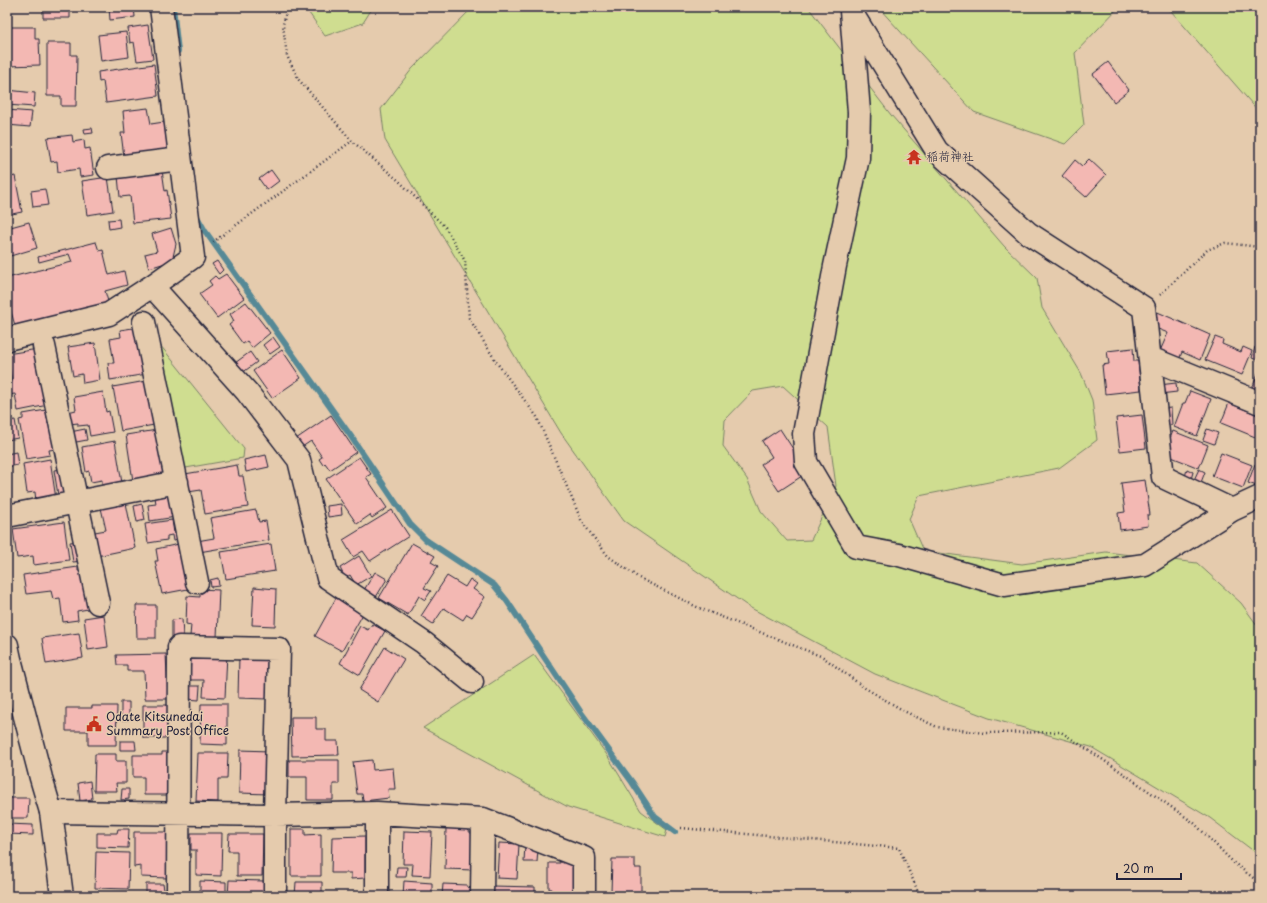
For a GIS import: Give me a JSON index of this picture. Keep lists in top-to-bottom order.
{
  "places": {
    "temple": ["稲荷神社"],
    "public building": ["Odate Kitsunedai Summary Post Office"]
  },
  "scale_bar": "20 m"
}
